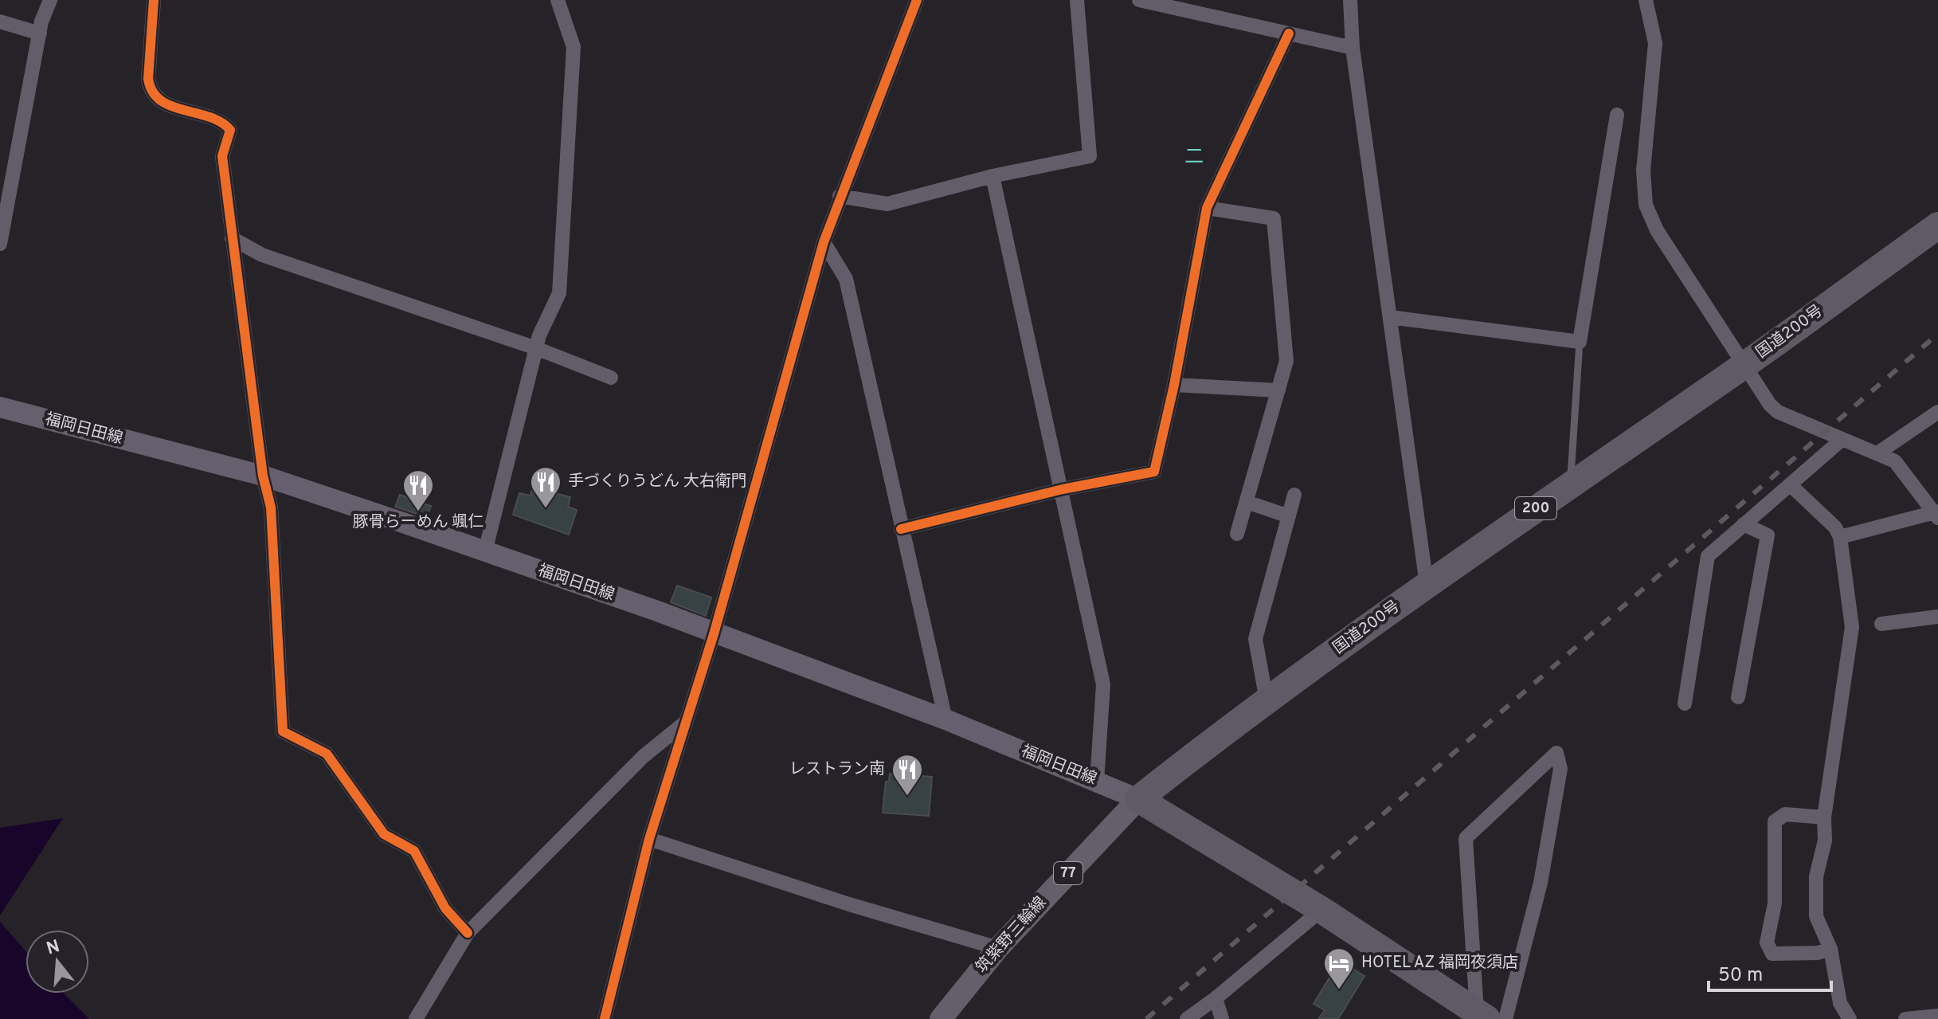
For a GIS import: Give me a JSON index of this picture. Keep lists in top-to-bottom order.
{
  "streets": {
    "highway": ["国道200号", "200"],
    "main road": ["福岡日田線", "77", "筑紫野三輪線"]
  },
  "crossings": [
    ["国道200号", "福岡日田線"],
    ["国道200号", "筑紫野三輪線"],
    ["福岡日田線", "筑紫野三輪線"]
  ],
  "districts": ["二"],
  "places": {
    "restaurant": ["手づくりうどん 大右衛門", "豚骨らーめん 颯仁", "レストラン南"],
    "hotel": ["HOTEL AZ 福岡夜須店"]
  },
  "scale_bar": "50 m",
  "north": "top"
}
